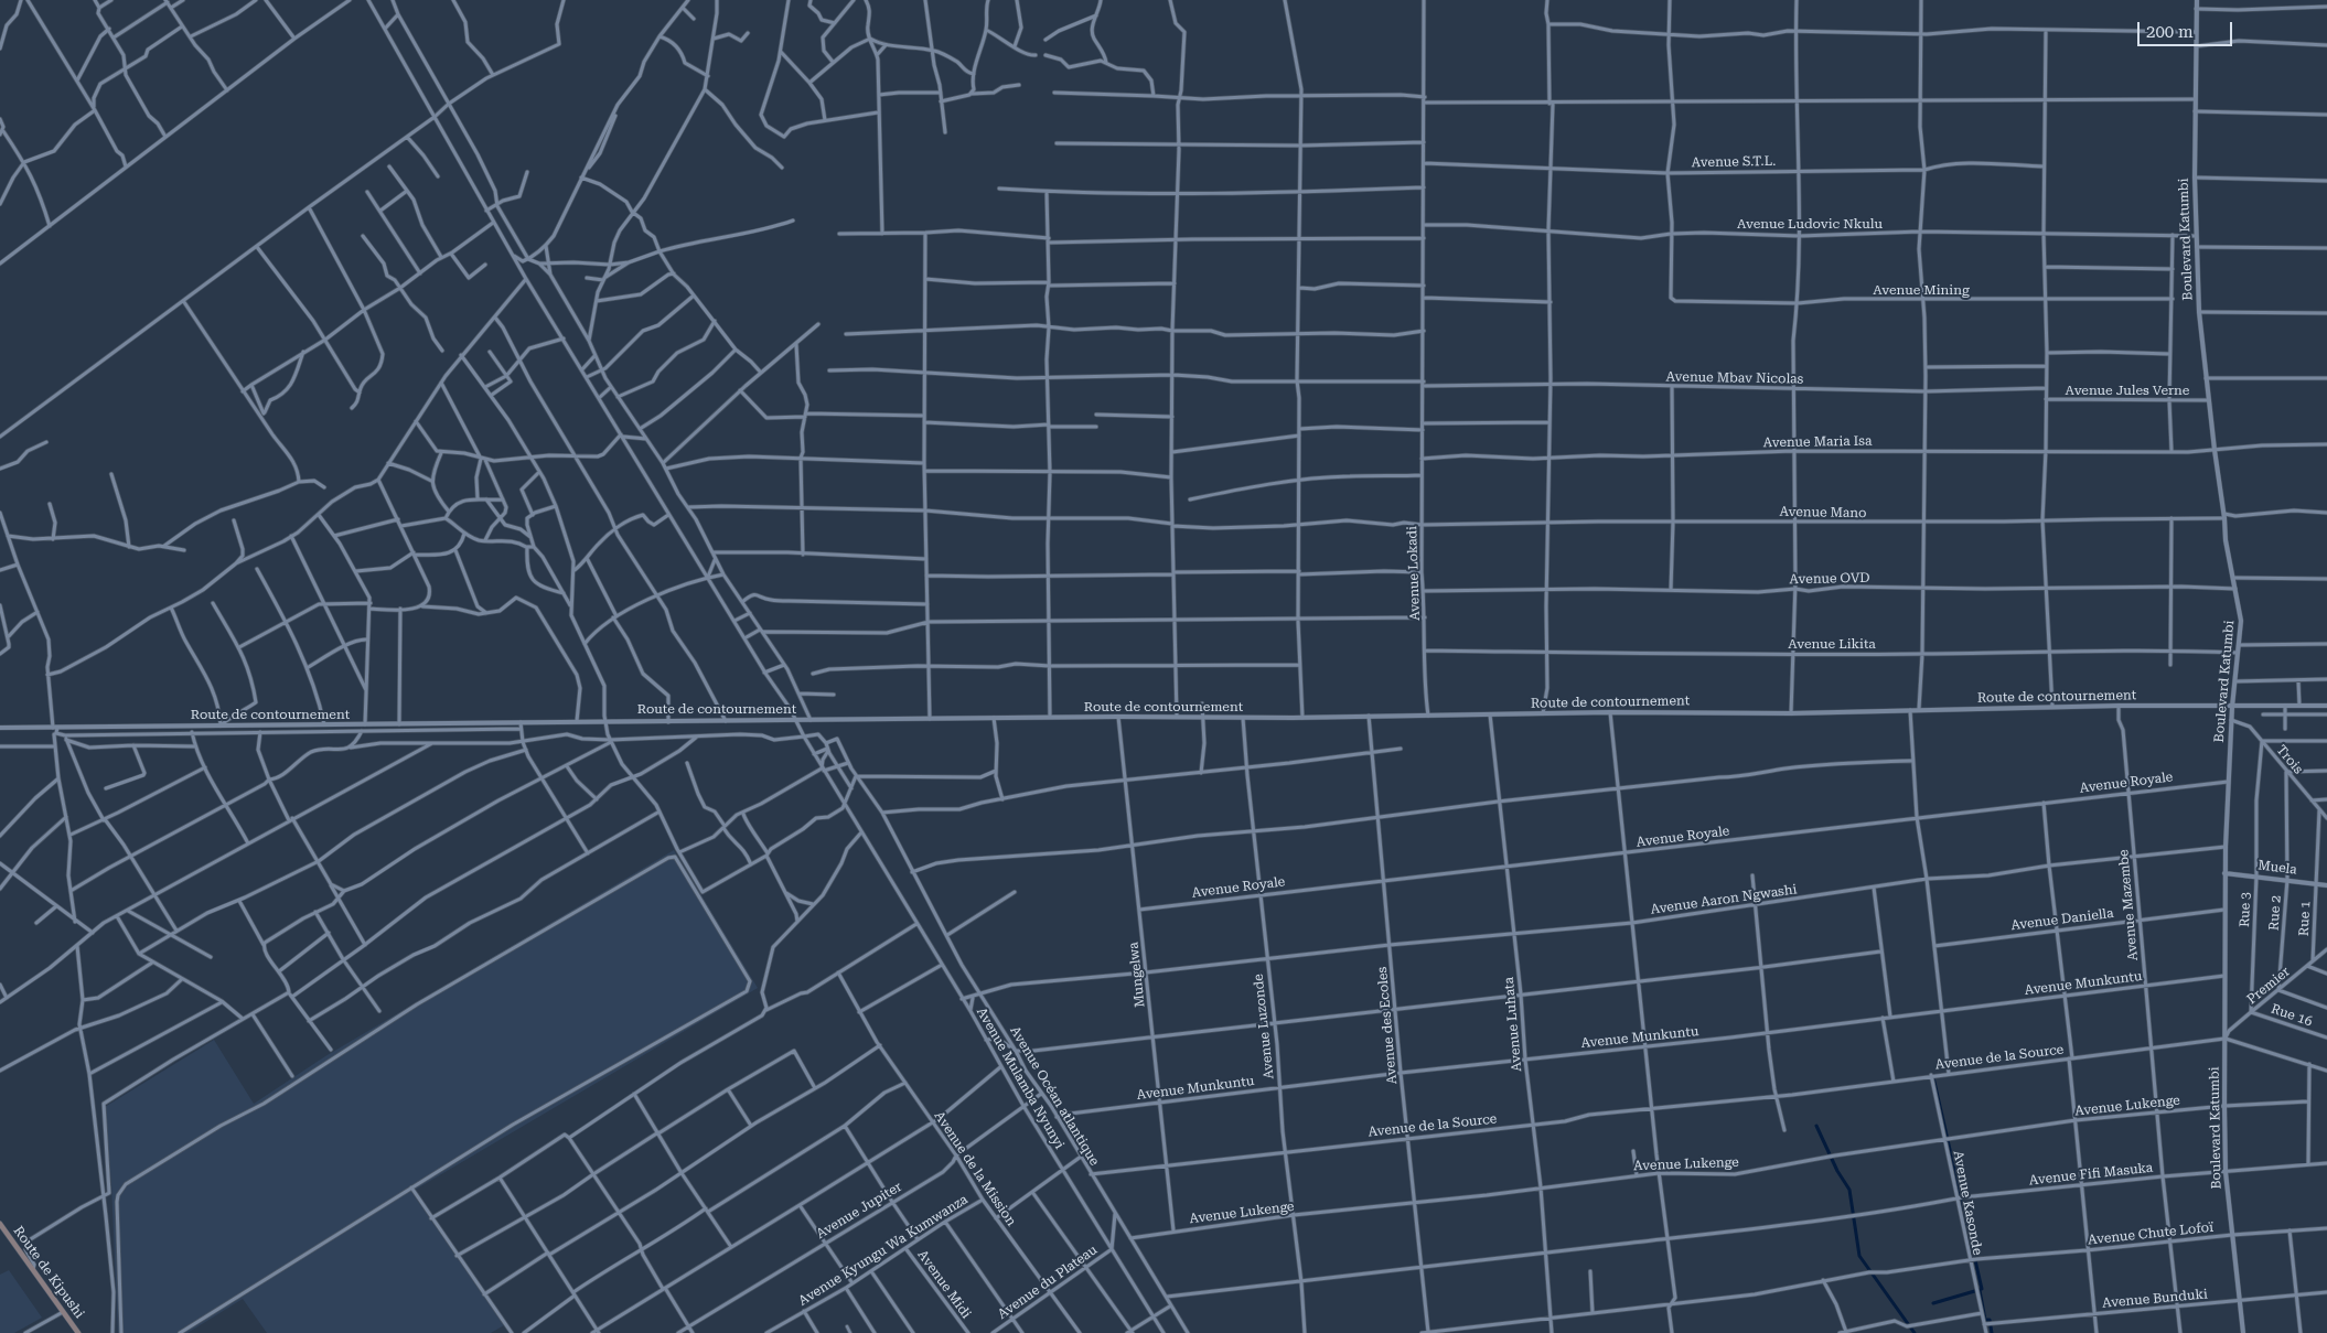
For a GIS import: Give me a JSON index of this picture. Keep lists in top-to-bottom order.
{
  "streets": {
    "main road": ["Route de Kipushi"],
    "street": [
      "Avenue S.T.L.",
      "Avenue Ludovic Nkulu",
      "Boulevard Katumbi",
      "Avenue Mining",
      "Avenue Mbav Nicolas",
      "Avenue Jules Verne",
      "Avenue Maria Isa",
      "Avenue Mano",
      "Avenue Lokadi",
      "Avenue OVD",
      "Avenue Likita",
      "Route de contournement",
      "Trois",
      "Avenue Royale",
      "Muela",
      "Avenue Aaron Ngwashi",
      "Avenue Mazembe",
      "Rue 3",
      "Rue 2",
      "Rue 1",
      "Avenue Daniella",
      "Mungelwa",
      "Avenue Munkuntu",
      "Premier",
      "Rue 16",
      "Avenue Luhata",
      "Avenue des Ecoles",
      "Avenue Luzonde",
      "Avenue de la Source",
      "Avenue Mulamba Nyunyi",
      "Avenue Océan atlantique",
      "Avenue Lukenge",
      "Avenue de la Mission",
      "Avenue Fifi Masuka",
      "Avenue Kasonde",
      "Avenue Jupiter",
      "Avenue Chute Lofoï",
      "Avenue Kyungu Wa Kumwanza",
      "Avenue du Plateau",
      "Avenue Midi",
      "Avenue Bunduki"
    ]
  },
  "crossings": [
    ["Avenue S.T.L.", "Avenue Lokadi"],
    ["Avenue Ludovic Nkulu", "Boulevard Katumbi"],
    ["Avenue Ludovic Nkulu", "Avenue Mining"],
    ["Avenue Ludovic Nkulu", "Avenue Lokadi"],
    ["Boulevard Katumbi", "Avenue Jules Verne"],
    ["Boulevard Katumbi", "Avenue Maria Isa"],
    ["Boulevard Katumbi", "Avenue Mano"],
    ["Boulevard Katumbi", "Avenue OVD"],
    ["Boulevard Katumbi", "Avenue Likita"],
    ["Boulevard Katumbi", "Route de contournement"],
    ["Boulevard Katumbi", "Trois"],
    ["Boulevard Katumbi", "Avenue Royale"],
    ["Boulevard Katumbi", "Muela"],
    ["Boulevard Katumbi", "Avenue Aaron Ngwashi"],
    ["Boulevard Katumbi", "Avenue Daniella"],
    ["Boulevard Katumbi", "Avenue Munkuntu"],
    ["Boulevard Katumbi", "Premier"],
    ["Boulevard Katumbi", "Avenue de la Source"],
    ["Boulevard Katumbi", "Avenue Lukenge"],
    ["Boulevard Katumbi", "Avenue Fifi Masuka"],
    ["Boulevard Katumbi", "Avenue Chute Lofoï"],
    ["Boulevard Katumbi", "Avenue Bunduki"],
    ["Avenue Mbav Nicolas", "Avenue Lokadi"],
    ["Avenue Maria Isa", "Avenue Lokadi"],
    ["Avenue Mano", "Avenue Lokadi"],
    ["Avenue Lokadi", "Avenue OVD"],
    ["Avenue Lokadi", "Avenue Likita"],
    ["Avenue Lokadi", "Route de contournement"],
    ["Route de contournement", "Avenue Mazembe"],
    ["Route de contournement", "Mungelwa"],
    ["Route de contournement", "Avenue Luhata"],
    ["Route de contournement", "Avenue des Ecoles"],
    ["Route de contournement", "Avenue Luzonde"],
    ["Trois", "Rue 3"],
    ["Trois", "Rue 2"],
    ["Trois", "Rue 1"],
    ["Avenue Royale", "Avenue Mazembe"],
    ["Avenue Royale", "Mungelwa"],
    ["Avenue Royale", "Avenue Luhata"],
    ["Avenue Royale", "Avenue des Ecoles"],
    ["Avenue Royale", "Avenue Luzonde"],
    ["Muela", "Rue 3"],
    ["Muela", "Rue 2"],
    ["Muela", "Rue 1"],
    ["Avenue Aaron Ngwashi", "Avenue Mazembe"],
    ["Avenue Aaron Ngwashi", "Mungelwa"],
    ["Avenue Aaron Ngwashi", "Avenue Luhata"],
    ["Avenue Aaron Ngwashi", "Avenue des Ecoles"],
    ["Avenue Aaron Ngwashi", "Avenue Luzonde"],
    ["Avenue Aaron Ngwashi", "Avenue Océan atlantique"],
    ["Avenue Mazembe", "Avenue Daniella"],
    ["Avenue Mazembe", "Avenue Munkuntu"],
    ["Avenue Mazembe", "Avenue de la Source"],
    ["Avenue Mazembe", "Avenue Lukenge"],
    ["Avenue Mazembe", "Avenue Fifi Masuka"],
    ["Avenue Mazembe", "Avenue Chute Lofoï"],
    ["Avenue Mazembe", "Avenue Bunduki"],
    ["Rue 3", "Premier"],
    ["Rue 3", "Rue 16"],
    ["Rue 2", "Premier"],
    ["Rue 1", "Premier"],
    ["Mungelwa", "Avenue Munkuntu"],
    ["Mungelwa", "Avenue de la Source"],
    ["Mungelwa", "Avenue Lukenge"],
    ["Avenue Munkuntu", "Avenue Luhata"],
    ["Avenue Munkuntu", "Avenue des Ecoles"],
    ["Avenue Munkuntu", "Avenue Luzonde"],
    ["Avenue Munkuntu", "Avenue Océan atlantique"],
    ["Premier", "Rue 16"],
    ["Premier", "Avenue de la Source"],
    ["Avenue Luhata", "Avenue de la Source"],
    ["Avenue Luhata", "Avenue Lukenge"],
    ["Avenue Luhata", "Avenue Fifi Masuka"],
    ["Avenue Luhata", "Avenue Chute Lofoï"],
    ["Avenue des Ecoles", "Avenue de la Source"],
    ["Avenue des Ecoles", "Avenue Lukenge"],
    ["Avenue des Ecoles", "Avenue Fifi Masuka"],
    ["Avenue des Ecoles", "Avenue Chute Lofoï"],
    ["Avenue Luzonde", "Avenue de la Source"],
    ["Avenue Luzonde", "Avenue Lukenge"],
    ["Avenue Luzonde", "Avenue Fifi Masuka"],
    ["Avenue de la Source", "Avenue Océan atlantique"],
    ["Avenue de la Source", "Avenue Kasonde"],
    ["Avenue Mulamba Nyunyi", "Avenue Jupiter"],
    ["Avenue Mulamba Nyunyi", "Avenue du Plateau"],
    ["Avenue Océan atlantique", "Avenue Lukenge"],
    ["Avenue Océan atlantique", "Avenue Fifi Masuka"],
    ["Avenue Océan atlantique", "Avenue Jupiter"],
    ["Avenue Océan atlantique", "Avenue du Plateau"],
    ["Avenue Lukenge", "Avenue Kasonde"],
    ["Avenue de la Mission", "Avenue Jupiter"],
    ["Avenue de la Mission", "Avenue Kyungu Wa Kumwanza"],
    ["Avenue de la Mission", "Avenue du Plateau"],
    ["Avenue Fifi Masuka", "Avenue Kasonde"],
    ["Avenue Kasonde", "Avenue Chute Lofoï"],
    ["Avenue Kasonde", "Avenue Bunduki"],
    ["Avenue Kyungu Wa Kumwanza", "Avenue Midi"]
  ],
  "scale_bar": "200 m"
}
